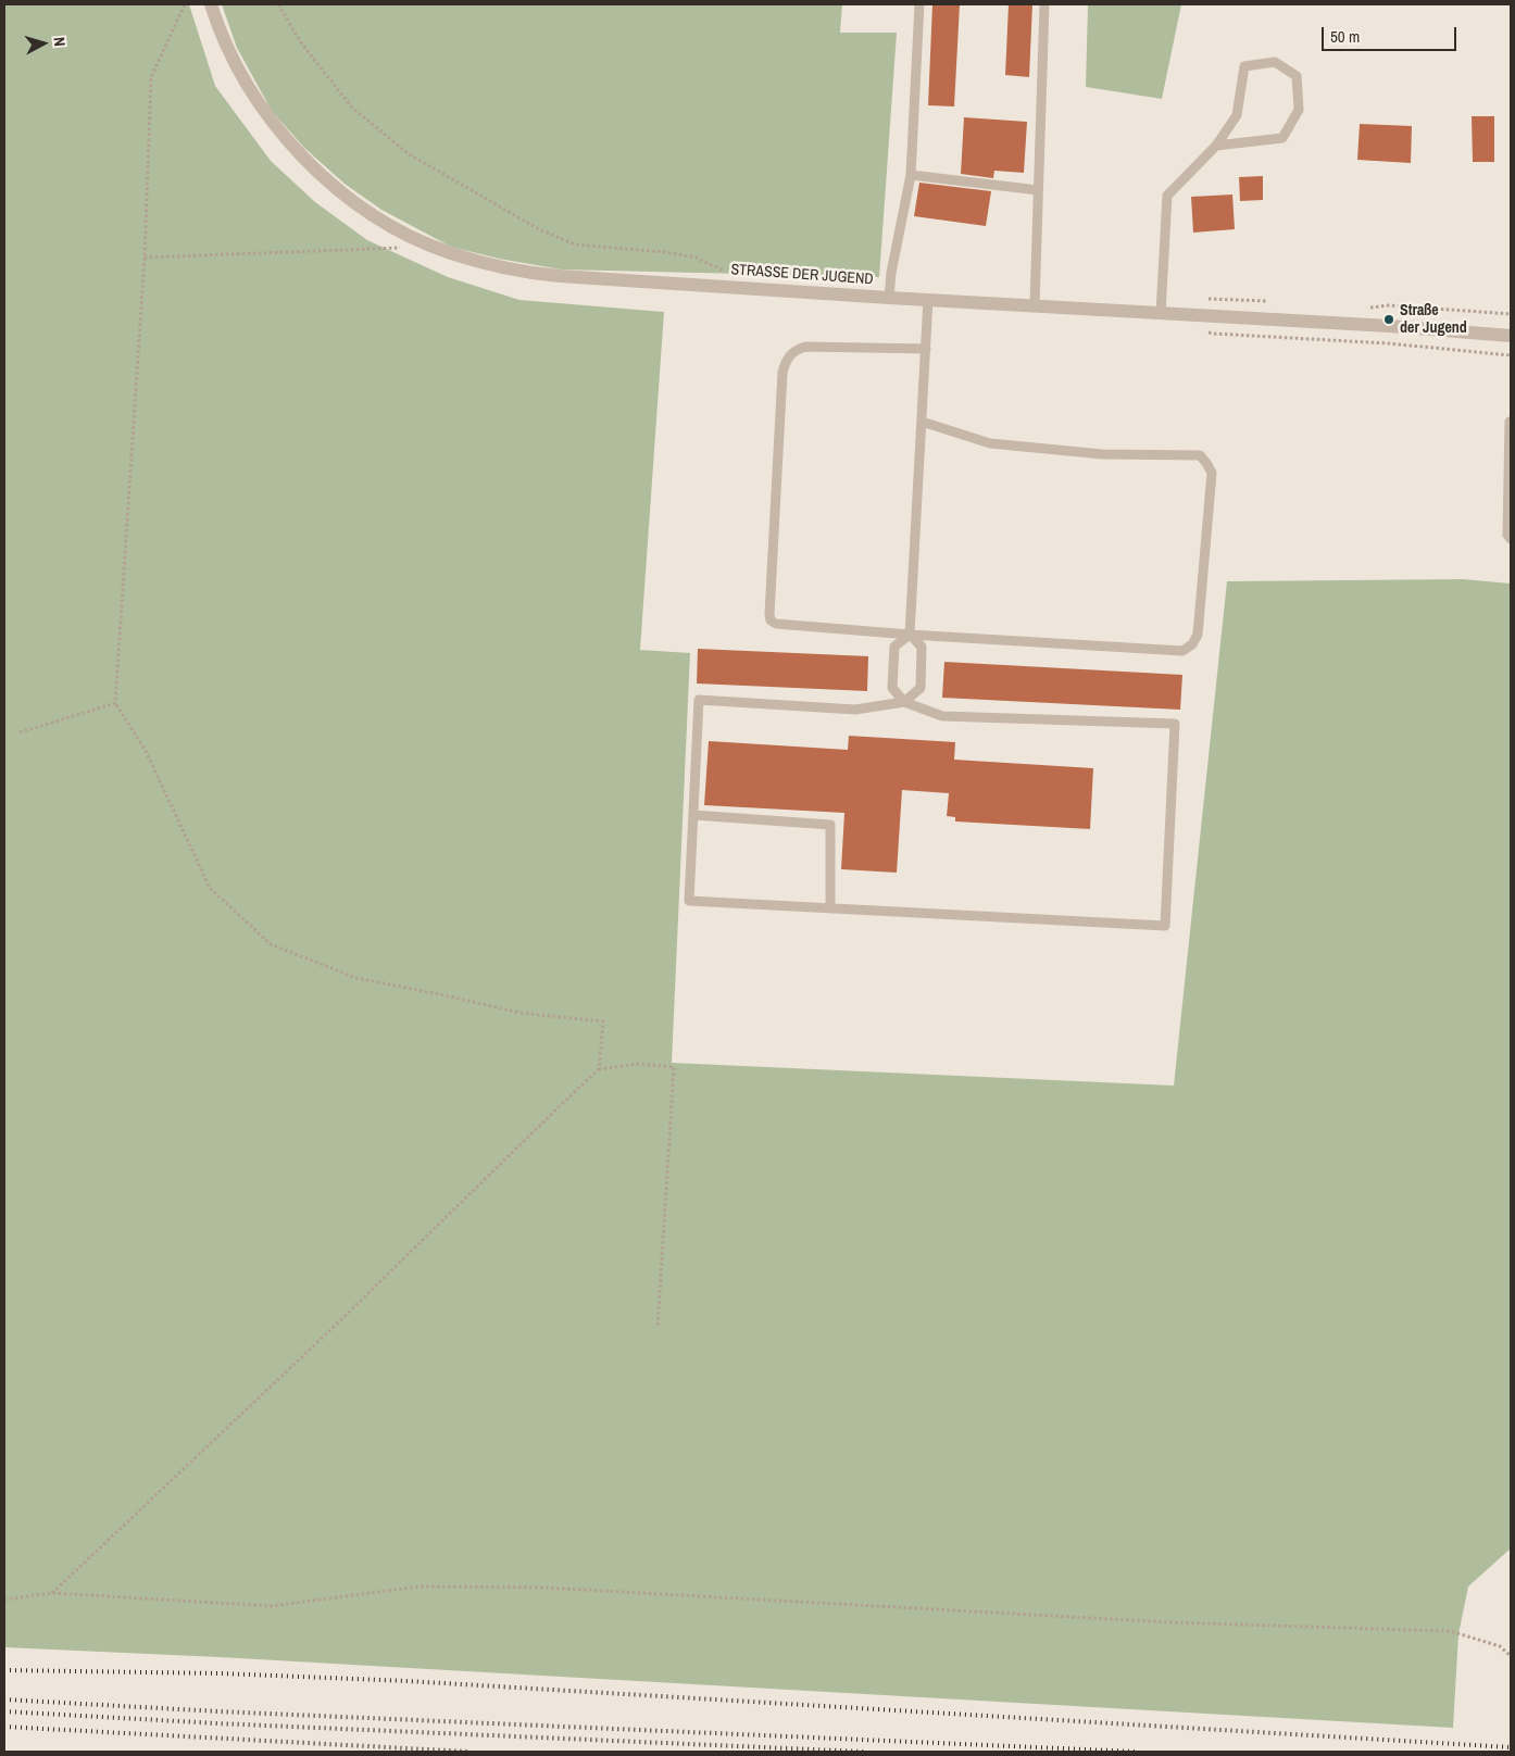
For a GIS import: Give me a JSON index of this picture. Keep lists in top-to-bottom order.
{
  "streets": {
    "street": ["STRASSE DER JUGEND"]
  },
  "places": ["Straße der Jugend"],
  "scale_bar": "50 m",
  "north": "right"
}
